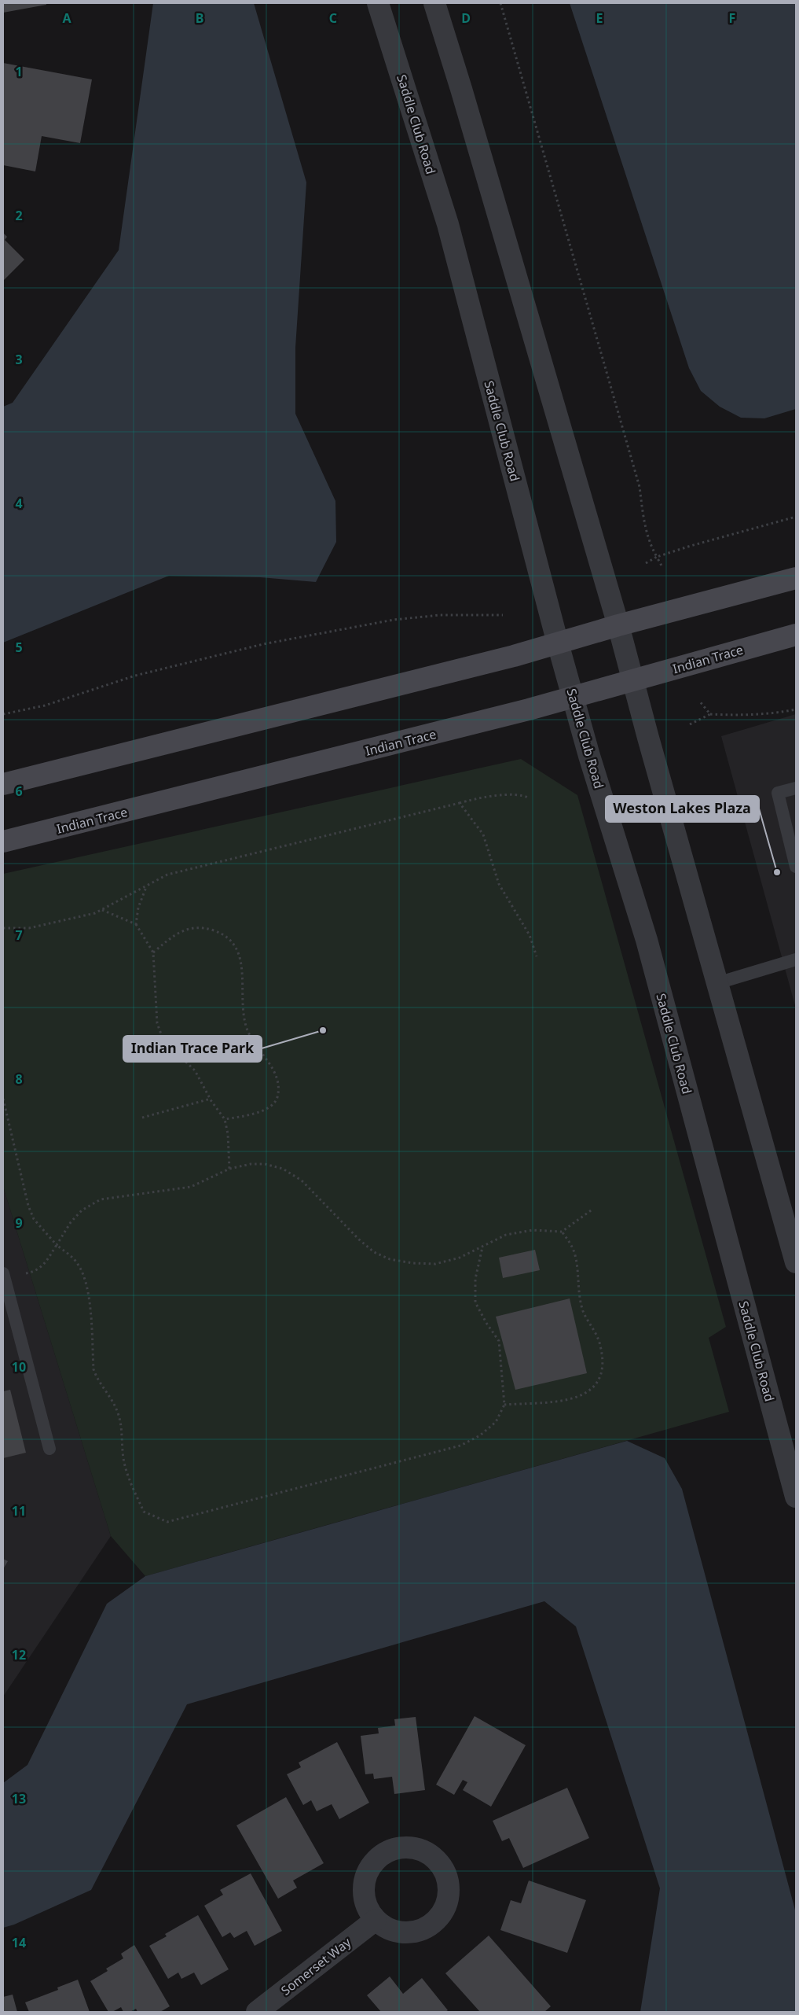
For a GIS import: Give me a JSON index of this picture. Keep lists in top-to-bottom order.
{
  "streets": {
    "main road": ["Indian Trace"],
    "street": ["Saddle Club Road", "Somerset Way"]
  },
  "crossings": [
    ["Saddle Club Road", "Indian Trace"]
  ],
  "places": ["Weston Lakes Plaza", "Indian Trace Park"],
  "grid": {
    "columns": [
      "A",
      "B",
      "C",
      "D",
      "E",
      "F"
    ],
    "rows": [
      "1",
      "2",
      "3",
      "4",
      "5",
      "6",
      "7",
      "8",
      "9",
      "10",
      "11",
      "12",
      "13",
      "14"
    ]
  }
}
